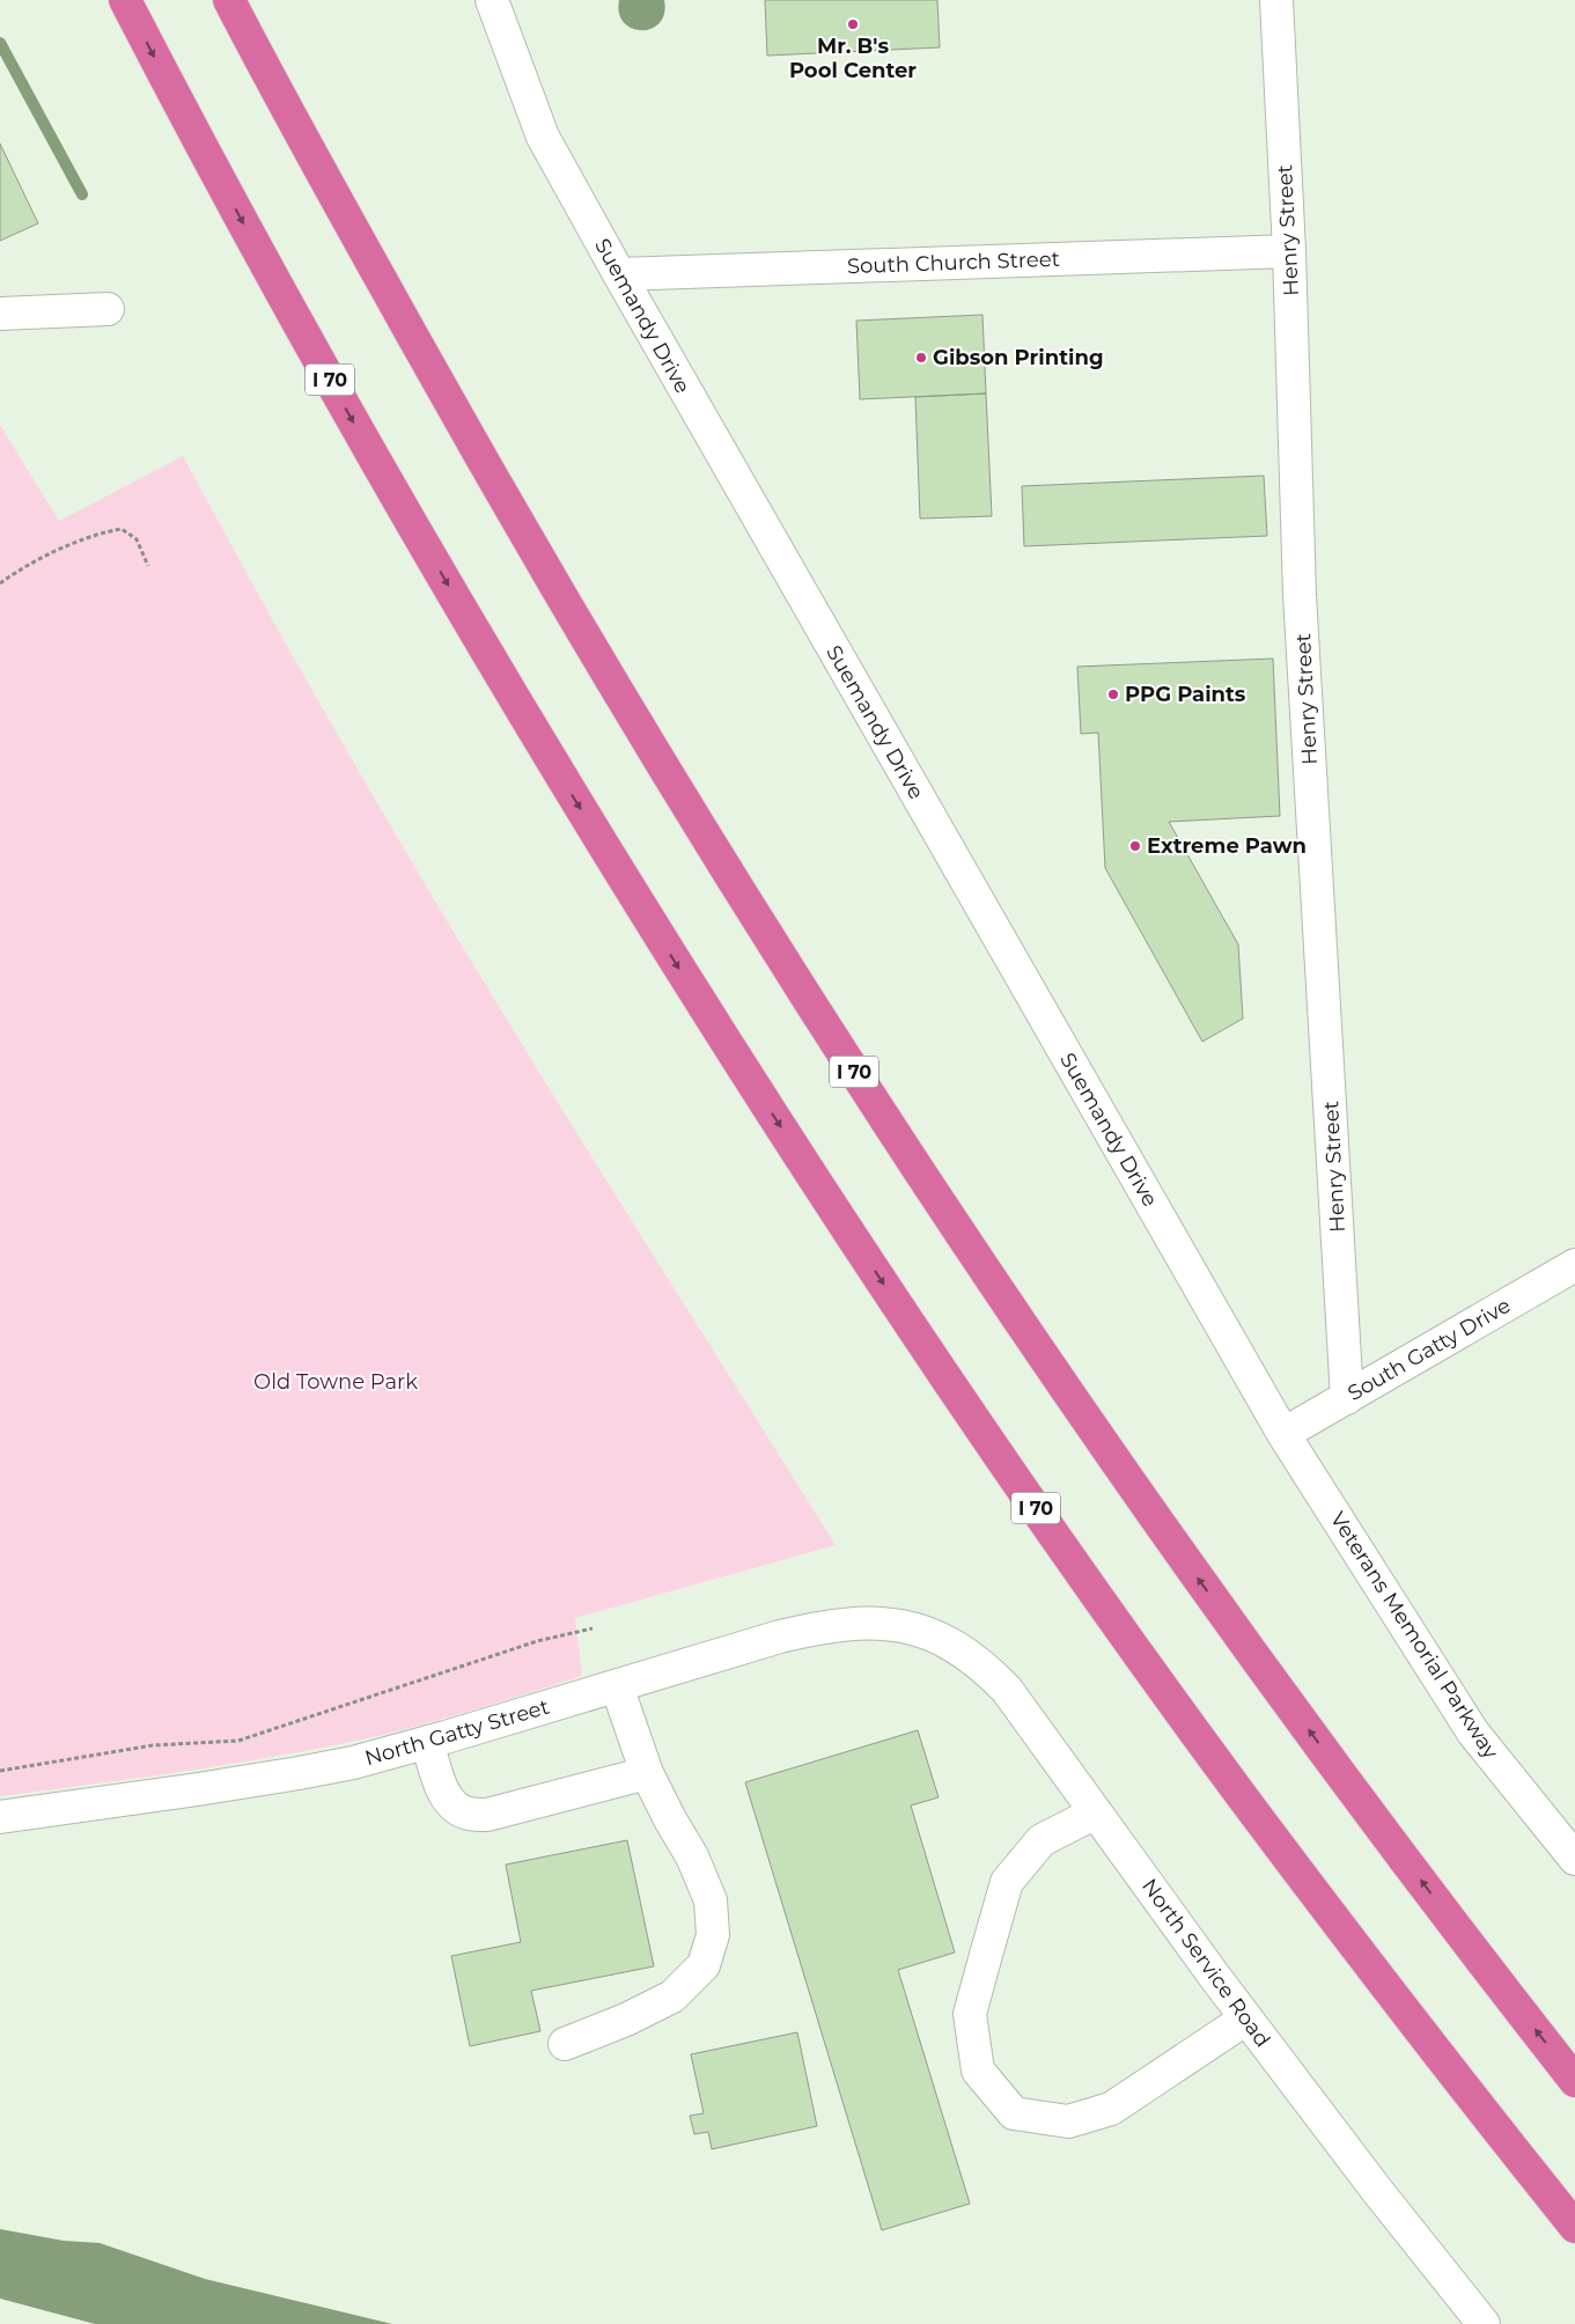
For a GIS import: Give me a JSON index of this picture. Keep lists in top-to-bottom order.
{
  "streets": {
    "highway": ["I 70"],
    "street": [
      "Henry Street",
      "South Church Street",
      "Suemandy Drive",
      "South Gatty Drive",
      "Veterans Memorial Parkway",
      "North Gatty Street",
      "North Service Road"
    ]
  },
  "crossings": [
    ["Henry Street", "South Church Street"],
    ["Henry Street", "South Gatty Drive"],
    ["South Church Street", "Suemandy Drive"],
    ["Suemandy Drive", "South Gatty Drive"],
    ["Suemandy Drive", "Veterans Memorial Parkway"],
    ["South Gatty Drive", "Veterans Memorial Parkway"],
    ["North Gatty Street", "North Service Road"]
  ],
  "parks": ["Old Towne Park"],
  "places": [
    "Mr. B's Pool Center",
    "Gibson Printing",
    "PPG Paints",
    "Extreme Pawn"
  ]
}
